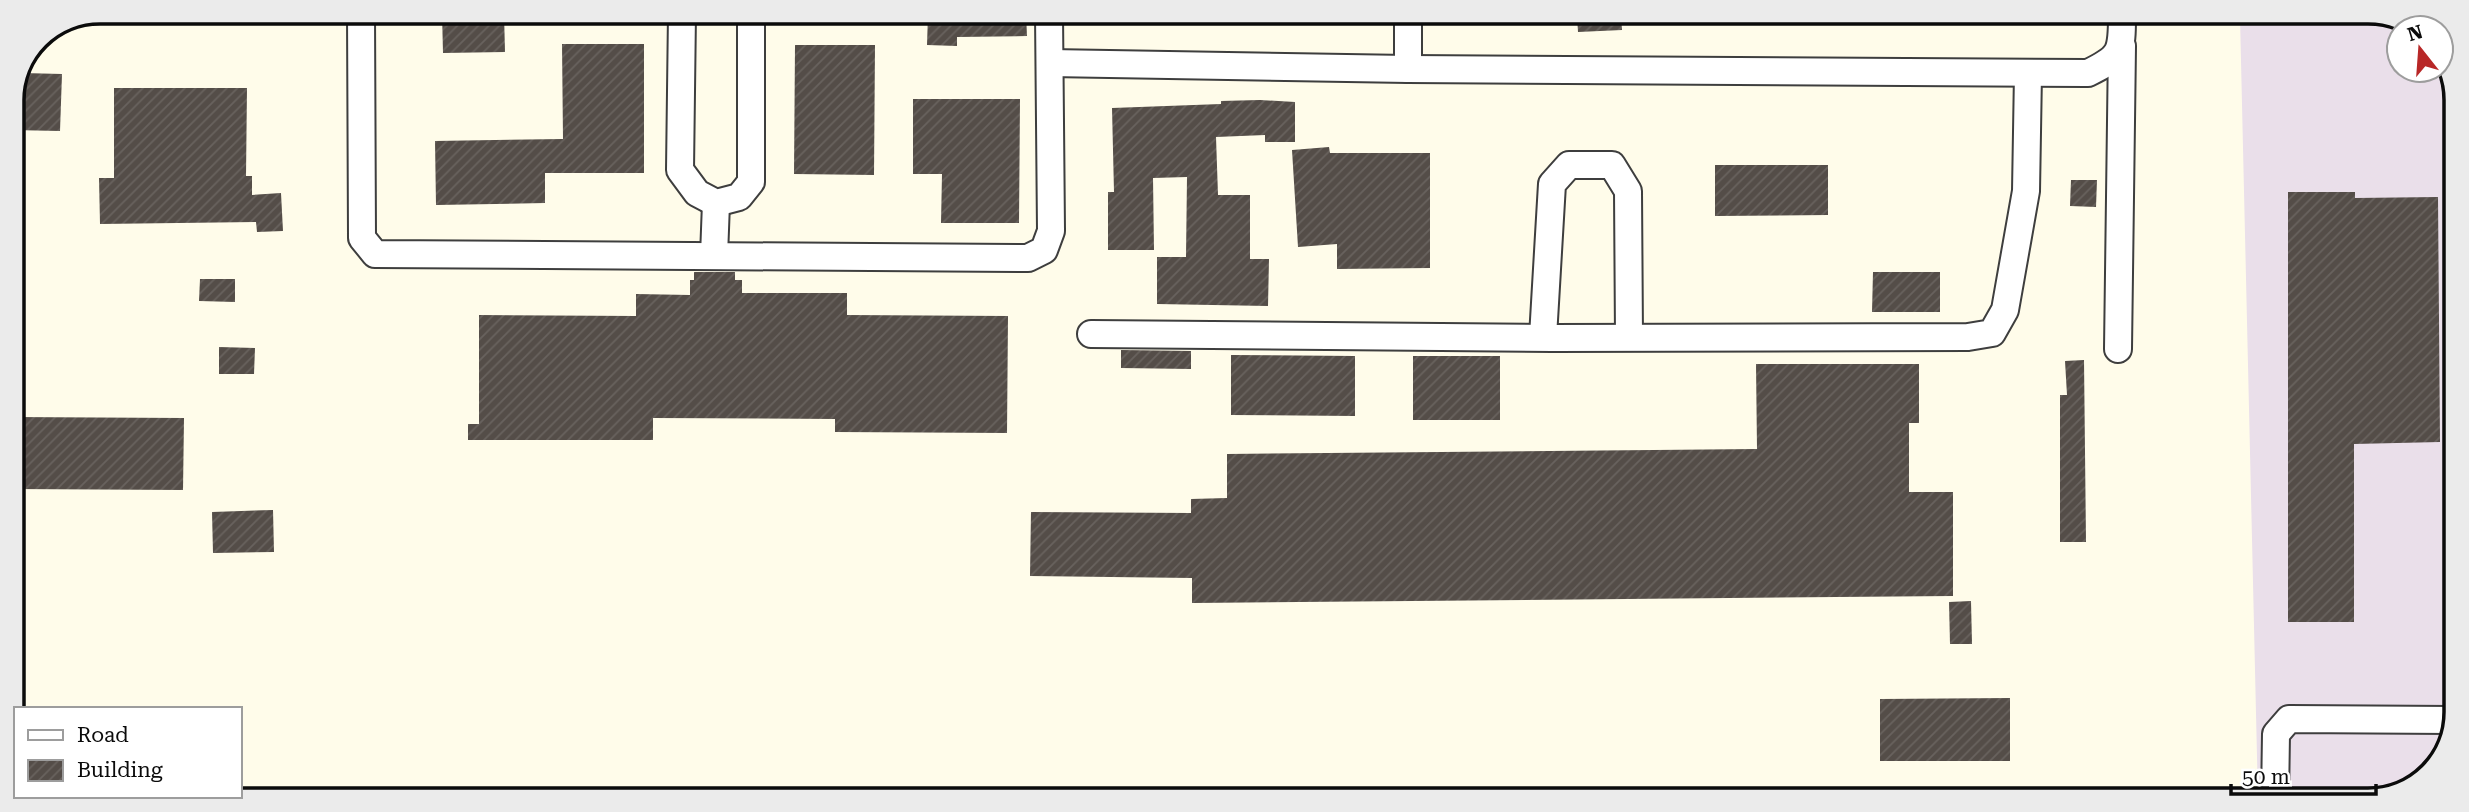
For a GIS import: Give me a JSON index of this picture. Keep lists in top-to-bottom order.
{
  "legend": ["Road", "Building"],
  "scale_bar": "50 m",
  "north": "top"
}
